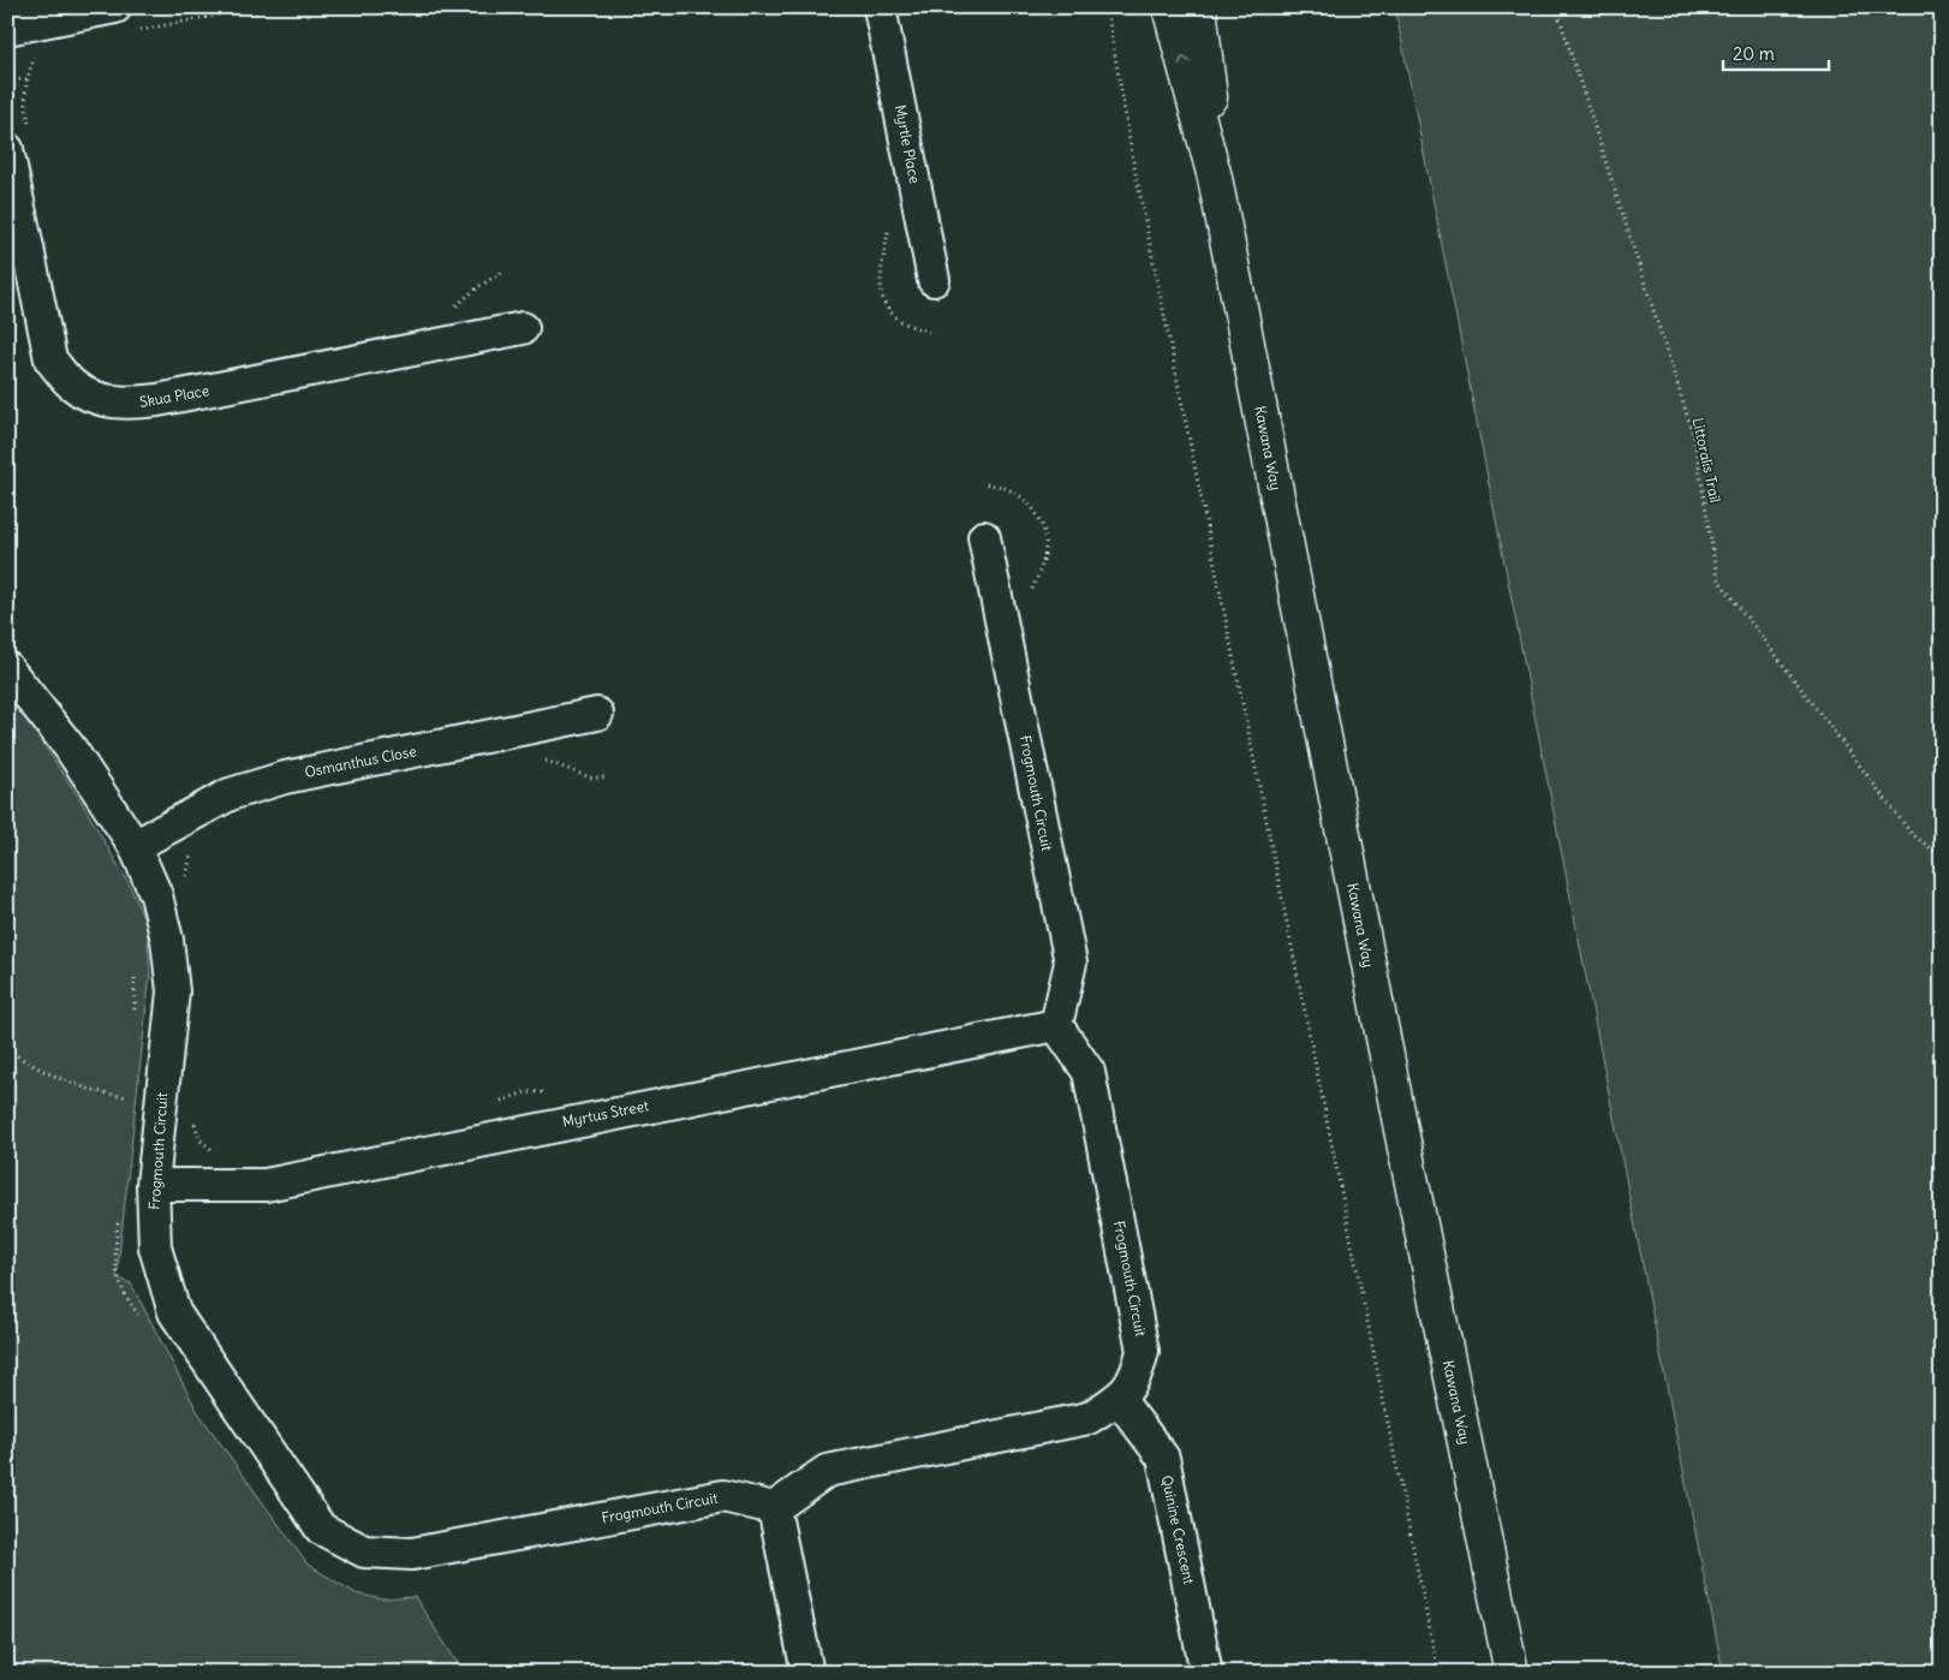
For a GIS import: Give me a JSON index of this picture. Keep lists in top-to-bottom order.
{
  "streets": {
    "main road": ["Kawana Way"],
    "street": [
      "Myrtle Place",
      "Skua Place",
      "Osmanthus Close",
      "Frogmouth Circuit",
      "Myrtus Street",
      "Quinine Crescent"
    ],
    "path": ["Littoralis Trail"]
  },
  "crossings": [
    ["Osmanthus Close", "Frogmouth Circuit"],
    ["Frogmouth Circuit", "Myrtus Street"],
    ["Frogmouth Circuit", "Quinine Crescent"]
  ],
  "scale_bar": "20 m"
}
